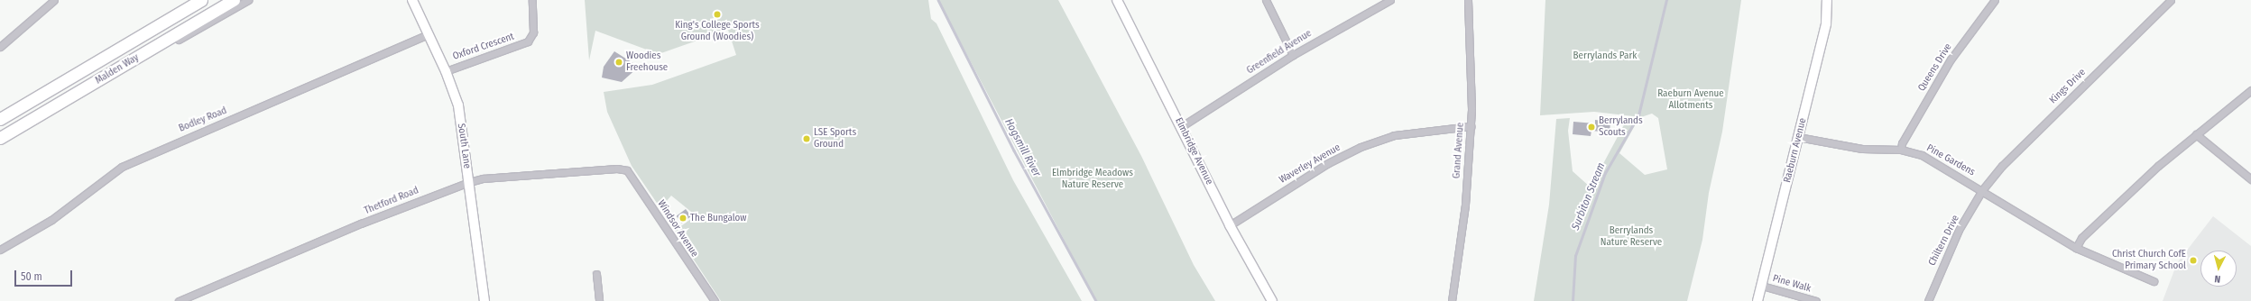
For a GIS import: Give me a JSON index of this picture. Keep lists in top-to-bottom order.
{
  "streets": {
    "highway": ["Malden Way"],
    "street": [
      "Oxford Crescent",
      "Greenfield Avenue",
      "Queens Drive",
      "Kings Drive",
      "Bodley Road",
      "South Lane",
      "Grand Avenue",
      "Raeburn Avenue",
      "Elmbridge Avenue",
      "Pine Gardens",
      "Waverley Avenue",
      "Thetford Road",
      "Windsor Avenue",
      "Chiltern Drive",
      "Pine Walk"
    ]
  },
  "crossings": [
    ["Oxford Crescent", "South Lane"],
    ["Greenfield Avenue", "Elmbridge Avenue"],
    ["Queens Drive", "Pine Gardens"],
    ["Kings Drive", "Pine Gardens"],
    ["Kings Drive", "Chiltern Drive"],
    ["Bodley Road", "South Lane"],
    ["South Lane", "Thetford Road"],
    ["Grand Avenue", "Waverley Avenue"],
    ["Raeburn Avenue", "Pine Gardens"],
    ["Raeburn Avenue", "Pine Walk"],
    ["Elmbridge Avenue", "Waverley Avenue"],
    ["Pine Gardens", "Chiltern Drive"],
    ["Thetford Road", "Windsor Avenue"]
  ],
  "water": ["Hogsmill River", "Surbiton Stream"],
  "parks": [
    "Berrylands Park",
    "Raeburn Avenue Allotments",
    "Elmbridge Meadows Nature Reserve",
    "Berrylands Nature Reserve"
  ],
  "places": [
    "King's College Sports Ground (Woodies)",
    "Woodies Freehouse",
    "Berrylands Scouts",
    "LSE Sports Ground",
    "The Bungalow",
    "Christ Church CofE Primary School"
  ],
  "scale_bar": "50 m",
  "north": "bottom"
}
